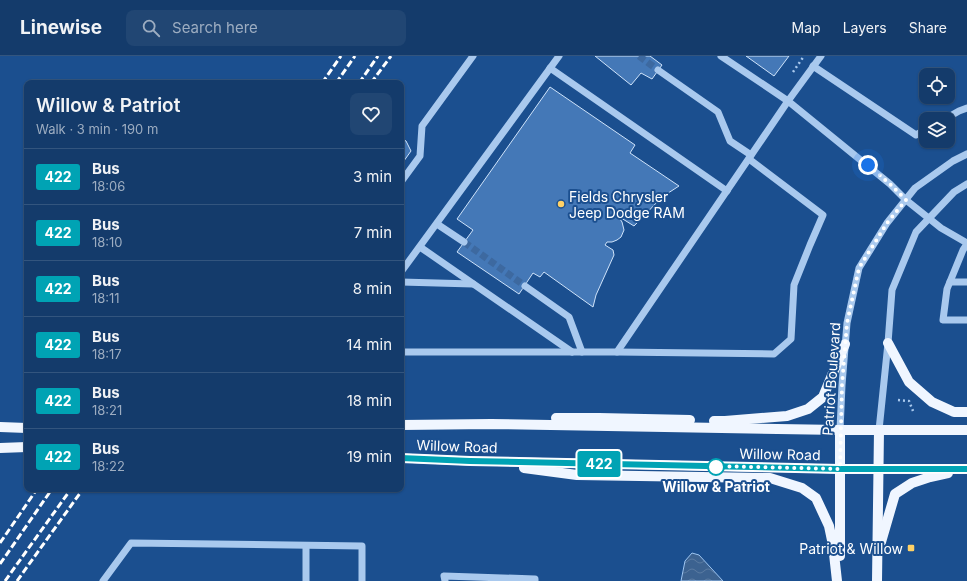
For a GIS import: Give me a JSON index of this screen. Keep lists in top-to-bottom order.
{
  "streets": {
    "main road": ["Patriot Boulevard", "Willow Road"]
  },
  "crossings": [
    ["Patriot Boulevard", "Willow Road"]
  ],
  "places": {
    "other": ["Fields Chrysler Jeep Dodge RAM", "Willow & Patriot"],
    "transit": ["Patriot & Willow"]
  },
  "lines": ["bus line 422"],
  "page": {
    "header": "Linewise",
    "search": "Search here",
    "nav": ["Map", "Layers", "Share"],
    "on_map": "422",
    "heading": ["Willow & Patriot", "Walk · 3 min · 190 m"],
    "list": [
      {
        "mark": "422",
        "name": "Bus",
        "note": "18:06",
        "value": "3 min"
      },
      {
        "mark": "422",
        "name": "Bus",
        "note": "18:10",
        "value": "7 min"
      },
      {
        "mark": "422",
        "name": "Bus",
        "note": "18:11",
        "value": "8 min"
      },
      {
        "mark": "422",
        "name": "Bus",
        "note": "18:17",
        "value": "14 min"
      },
      {
        "mark": "422",
        "name": "Bus",
        "note": "18:21",
        "value": "18 min"
      },
      {
        "mark": "422",
        "name": "Bus",
        "note": "18:22",
        "value": "19 min"
      }
    ]
  }
}
